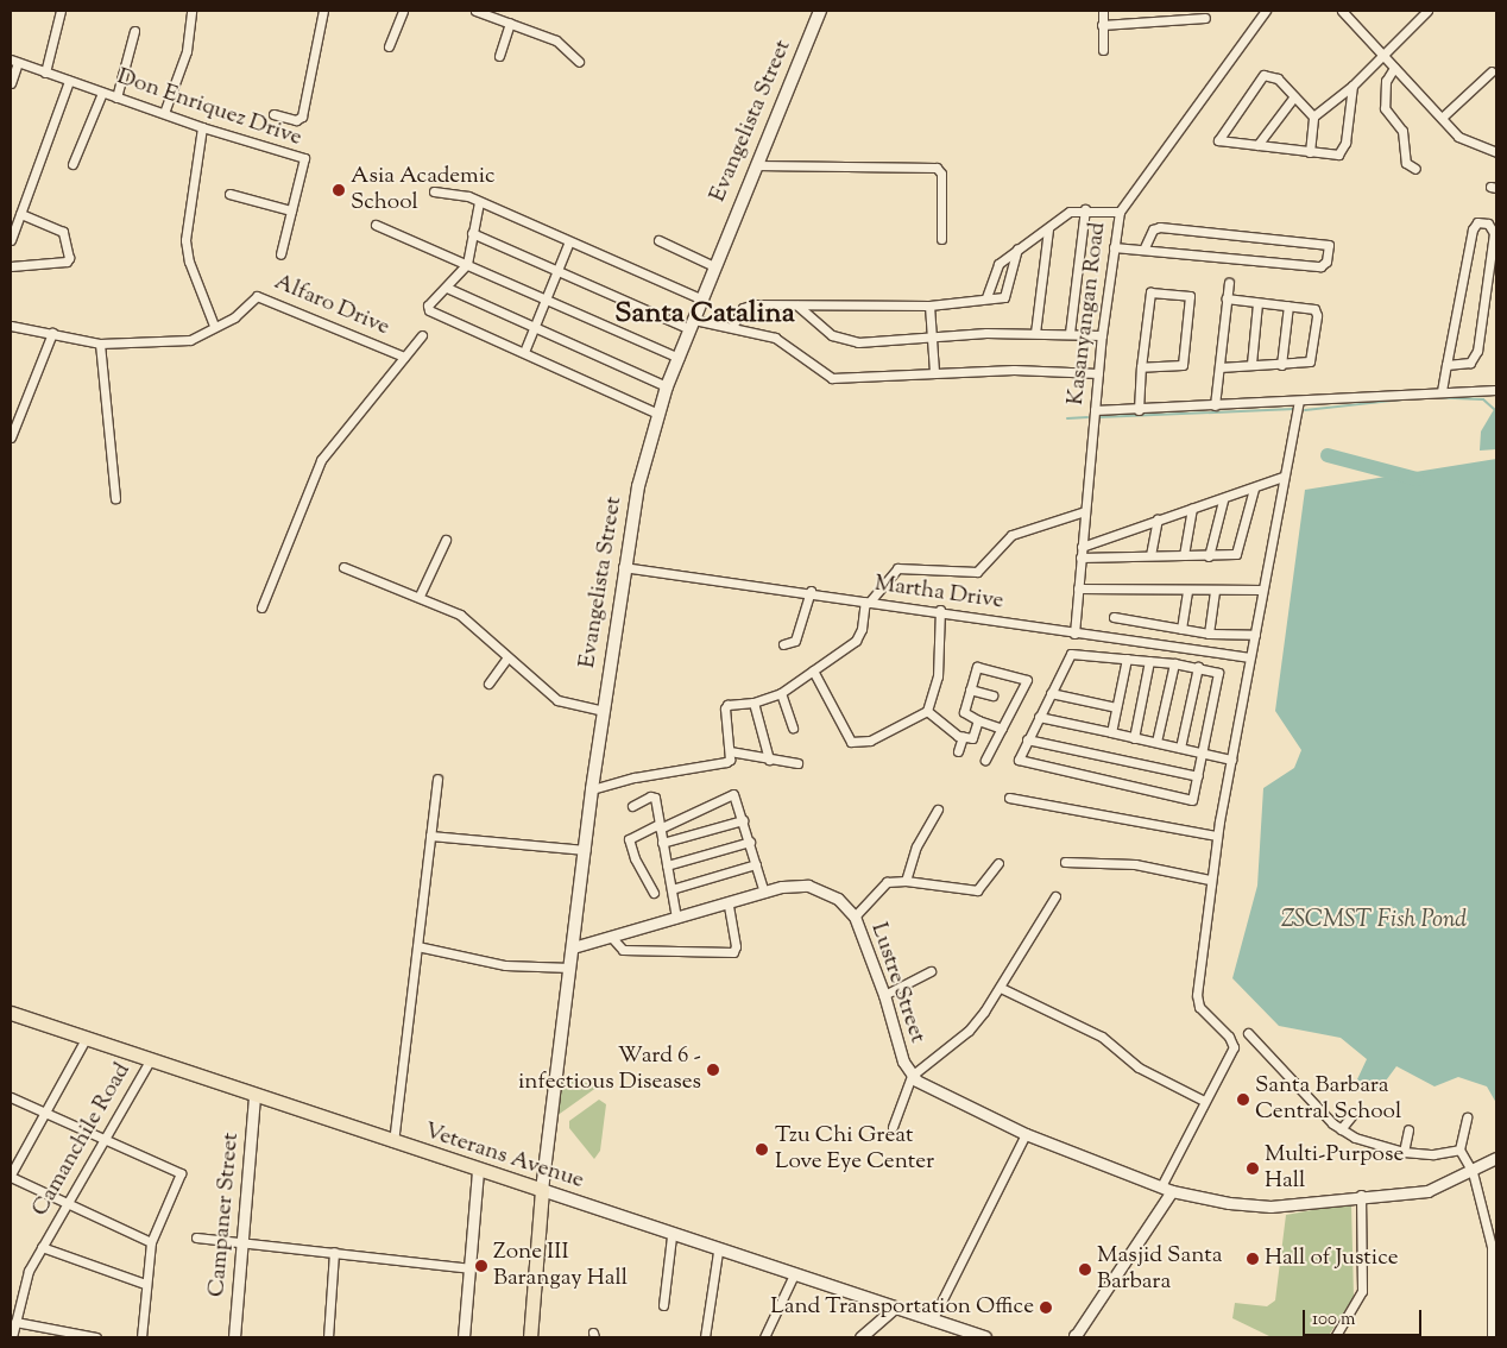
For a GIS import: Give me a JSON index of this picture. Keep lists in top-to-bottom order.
{
  "streets": {
    "main road": ["Evangelista Street", "Veterans Avenue"],
    "street": [
      "Don Enriquez Drive",
      "Alfaro Drive",
      "Kasanyangan Road",
      "Martha Drive",
      "Lustre Street",
      "Camanchile Road",
      "Campaner Street"
    ]
  },
  "crossings": [
    ["Evangelista Street", "Martha Drive"],
    ["Evangelista Street", "Lustre Street"],
    ["Evangelista Street", "Veterans Avenue"],
    ["Kasanyangan Road", "Martha Drive"],
    ["Camanchile Road", "Veterans Avenue"],
    ["Veterans Avenue", "Campaner Street"]
  ],
  "districts": ["Santa Catalina"],
  "water": ["ZSCMST Fish Pond"],
  "places": [
    "Asia Academic School",
    "Ward 6 - infectious Diseases",
    "Santa Barbara Central School",
    "Tzu Chi Great Love Eye Center",
    "Multi-Purpose Hall",
    "Hall of Justice",
    "Zone III Barangay Hall",
    "Masjid Santa Barbara",
    "Land Transportation Office"
  ],
  "scale_bar": "100 m"
}
